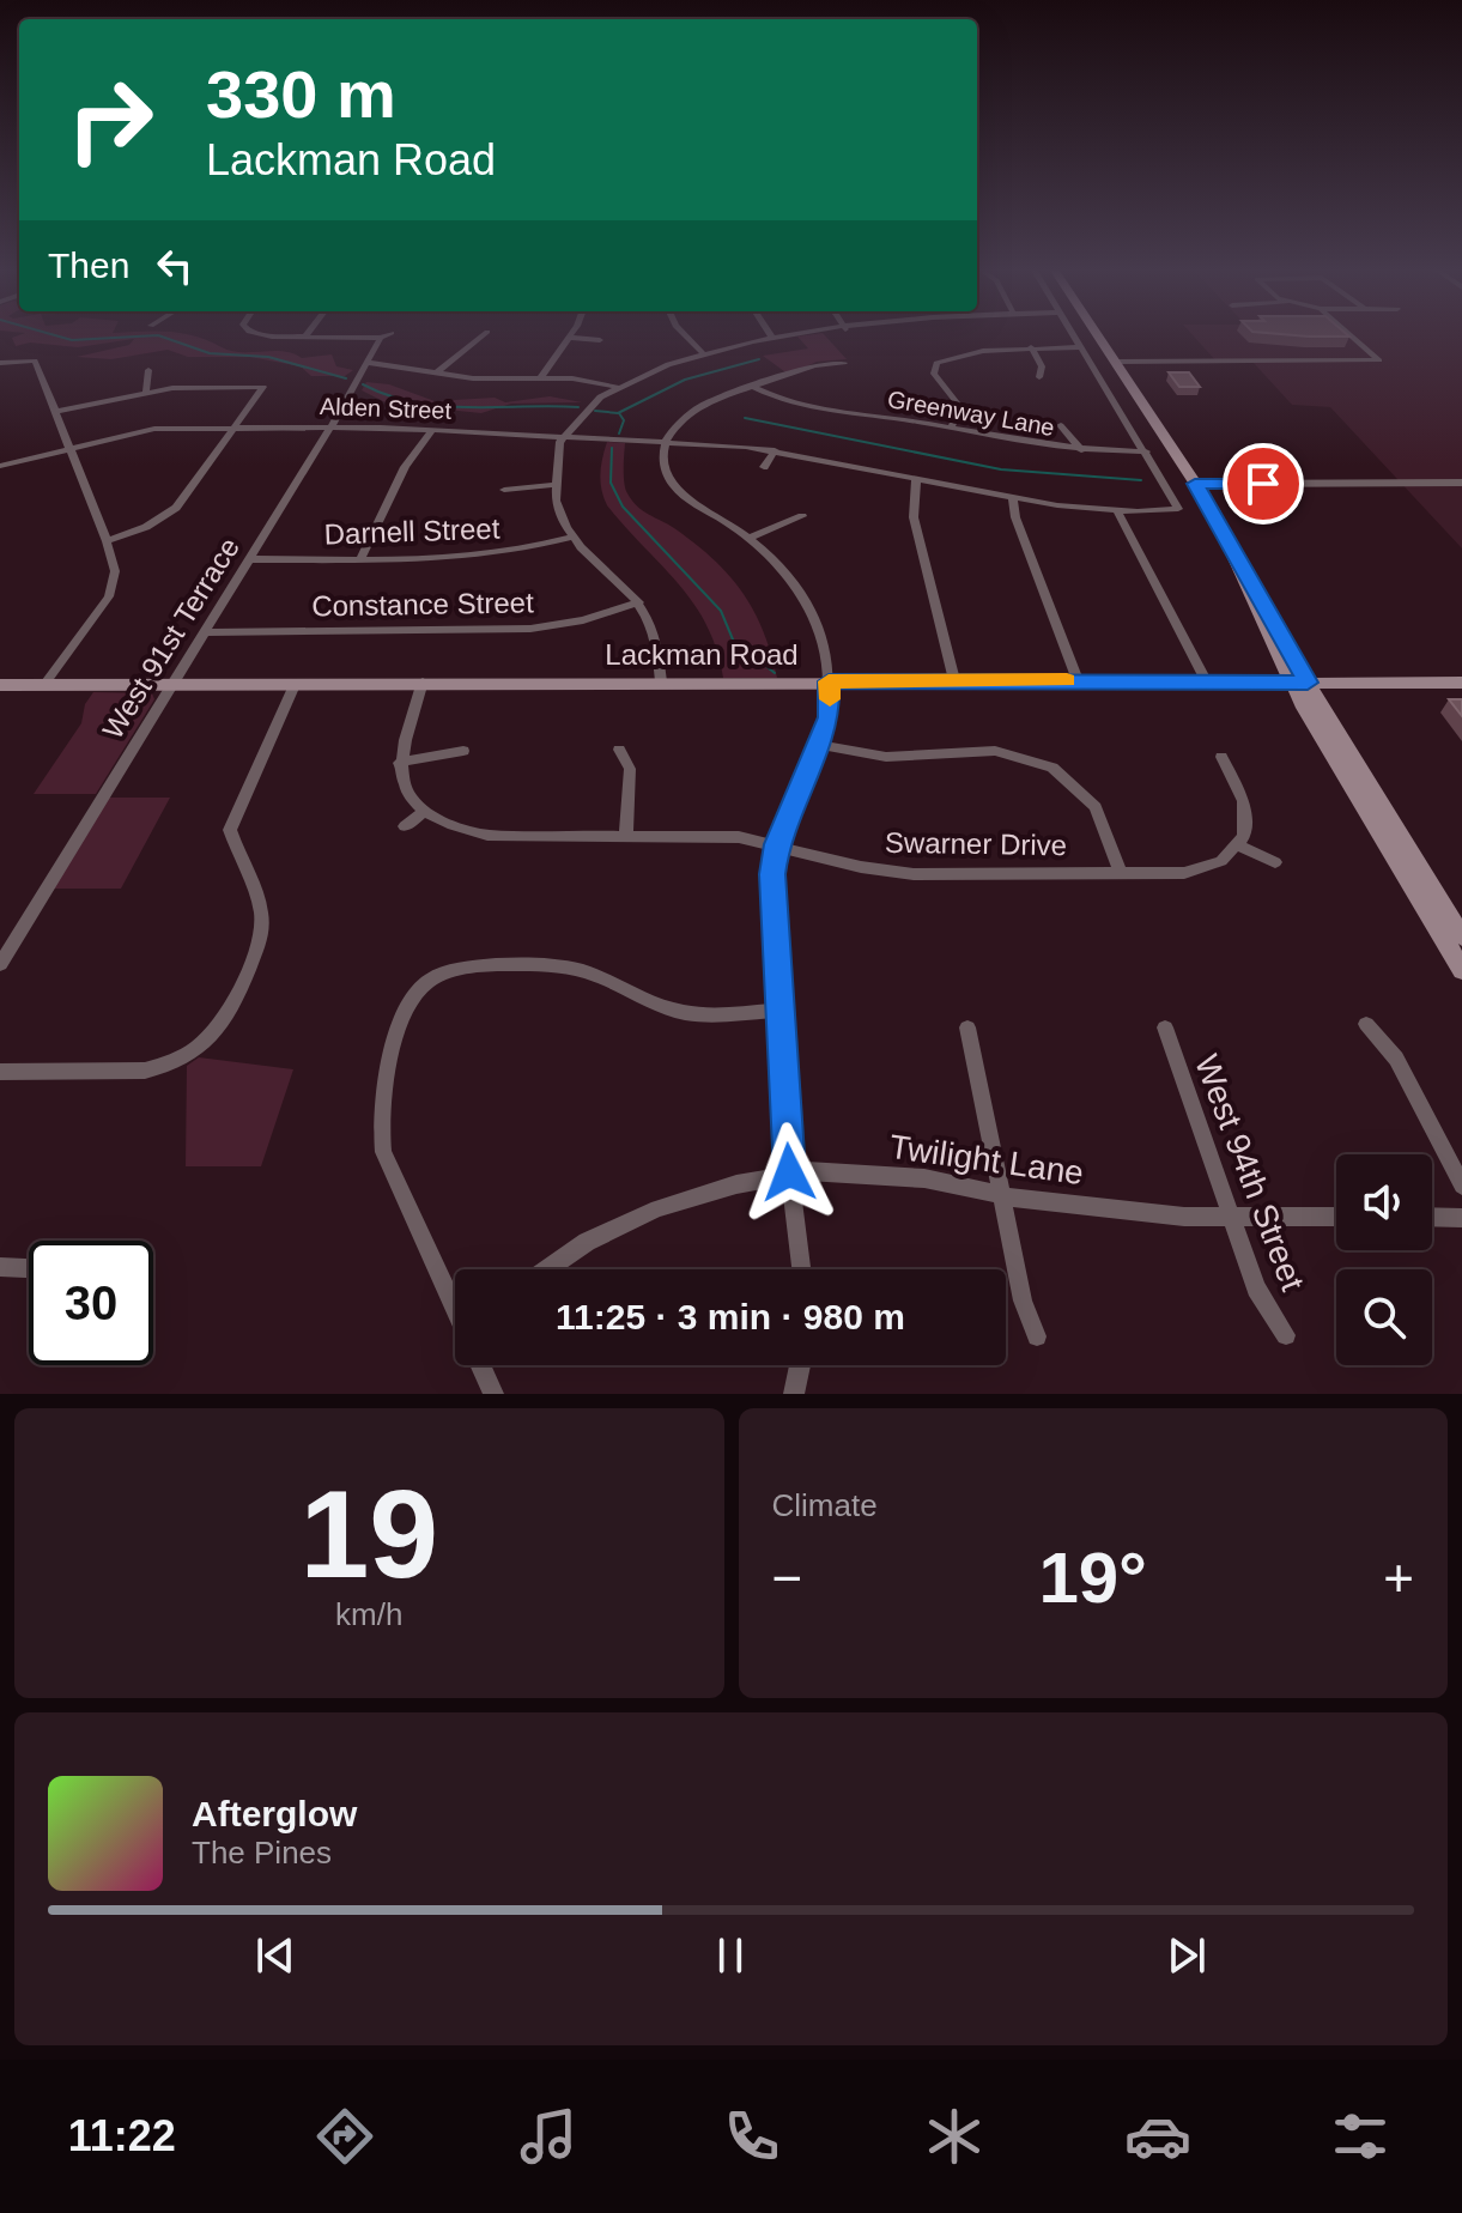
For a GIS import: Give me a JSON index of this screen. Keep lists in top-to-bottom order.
{
  "streets": {
    "main road": ["Lackman Road"],
    "street": [
      "Alden Street",
      "Greenway Lane",
      "Darnell Street",
      "Constance Street",
      "West 91st Terrace",
      "Swarner Drive",
      "Twilight Lane",
      "West 94th Street"
    ]
  },
  "crossings": [
    ["Alden Street", "Greenway Lane"],
    ["Alden Street", "West 91st Terrace"],
    ["Darnell Street", "West 91st Terrace"],
    ["Constance Street", "West 91st Terrace"],
    ["West 91st Terrace", "Lackman Road"],
    ["Twilight Lane", "West 94th Street"]
  ],
  "page": {
    "turn": ["330 m", "Lackman Road"],
    "then": "Then",
    "limit": "30",
    "trip": "11:25 · 3 min · 980 m",
    "tile": [
      ["19", "km/h"],
      "Climate"
    ],
    "heat": ["−", "19°", "+"],
    "song": ["Afterglow", "The Pines"],
    "tabs": "11:22"
  }
}
